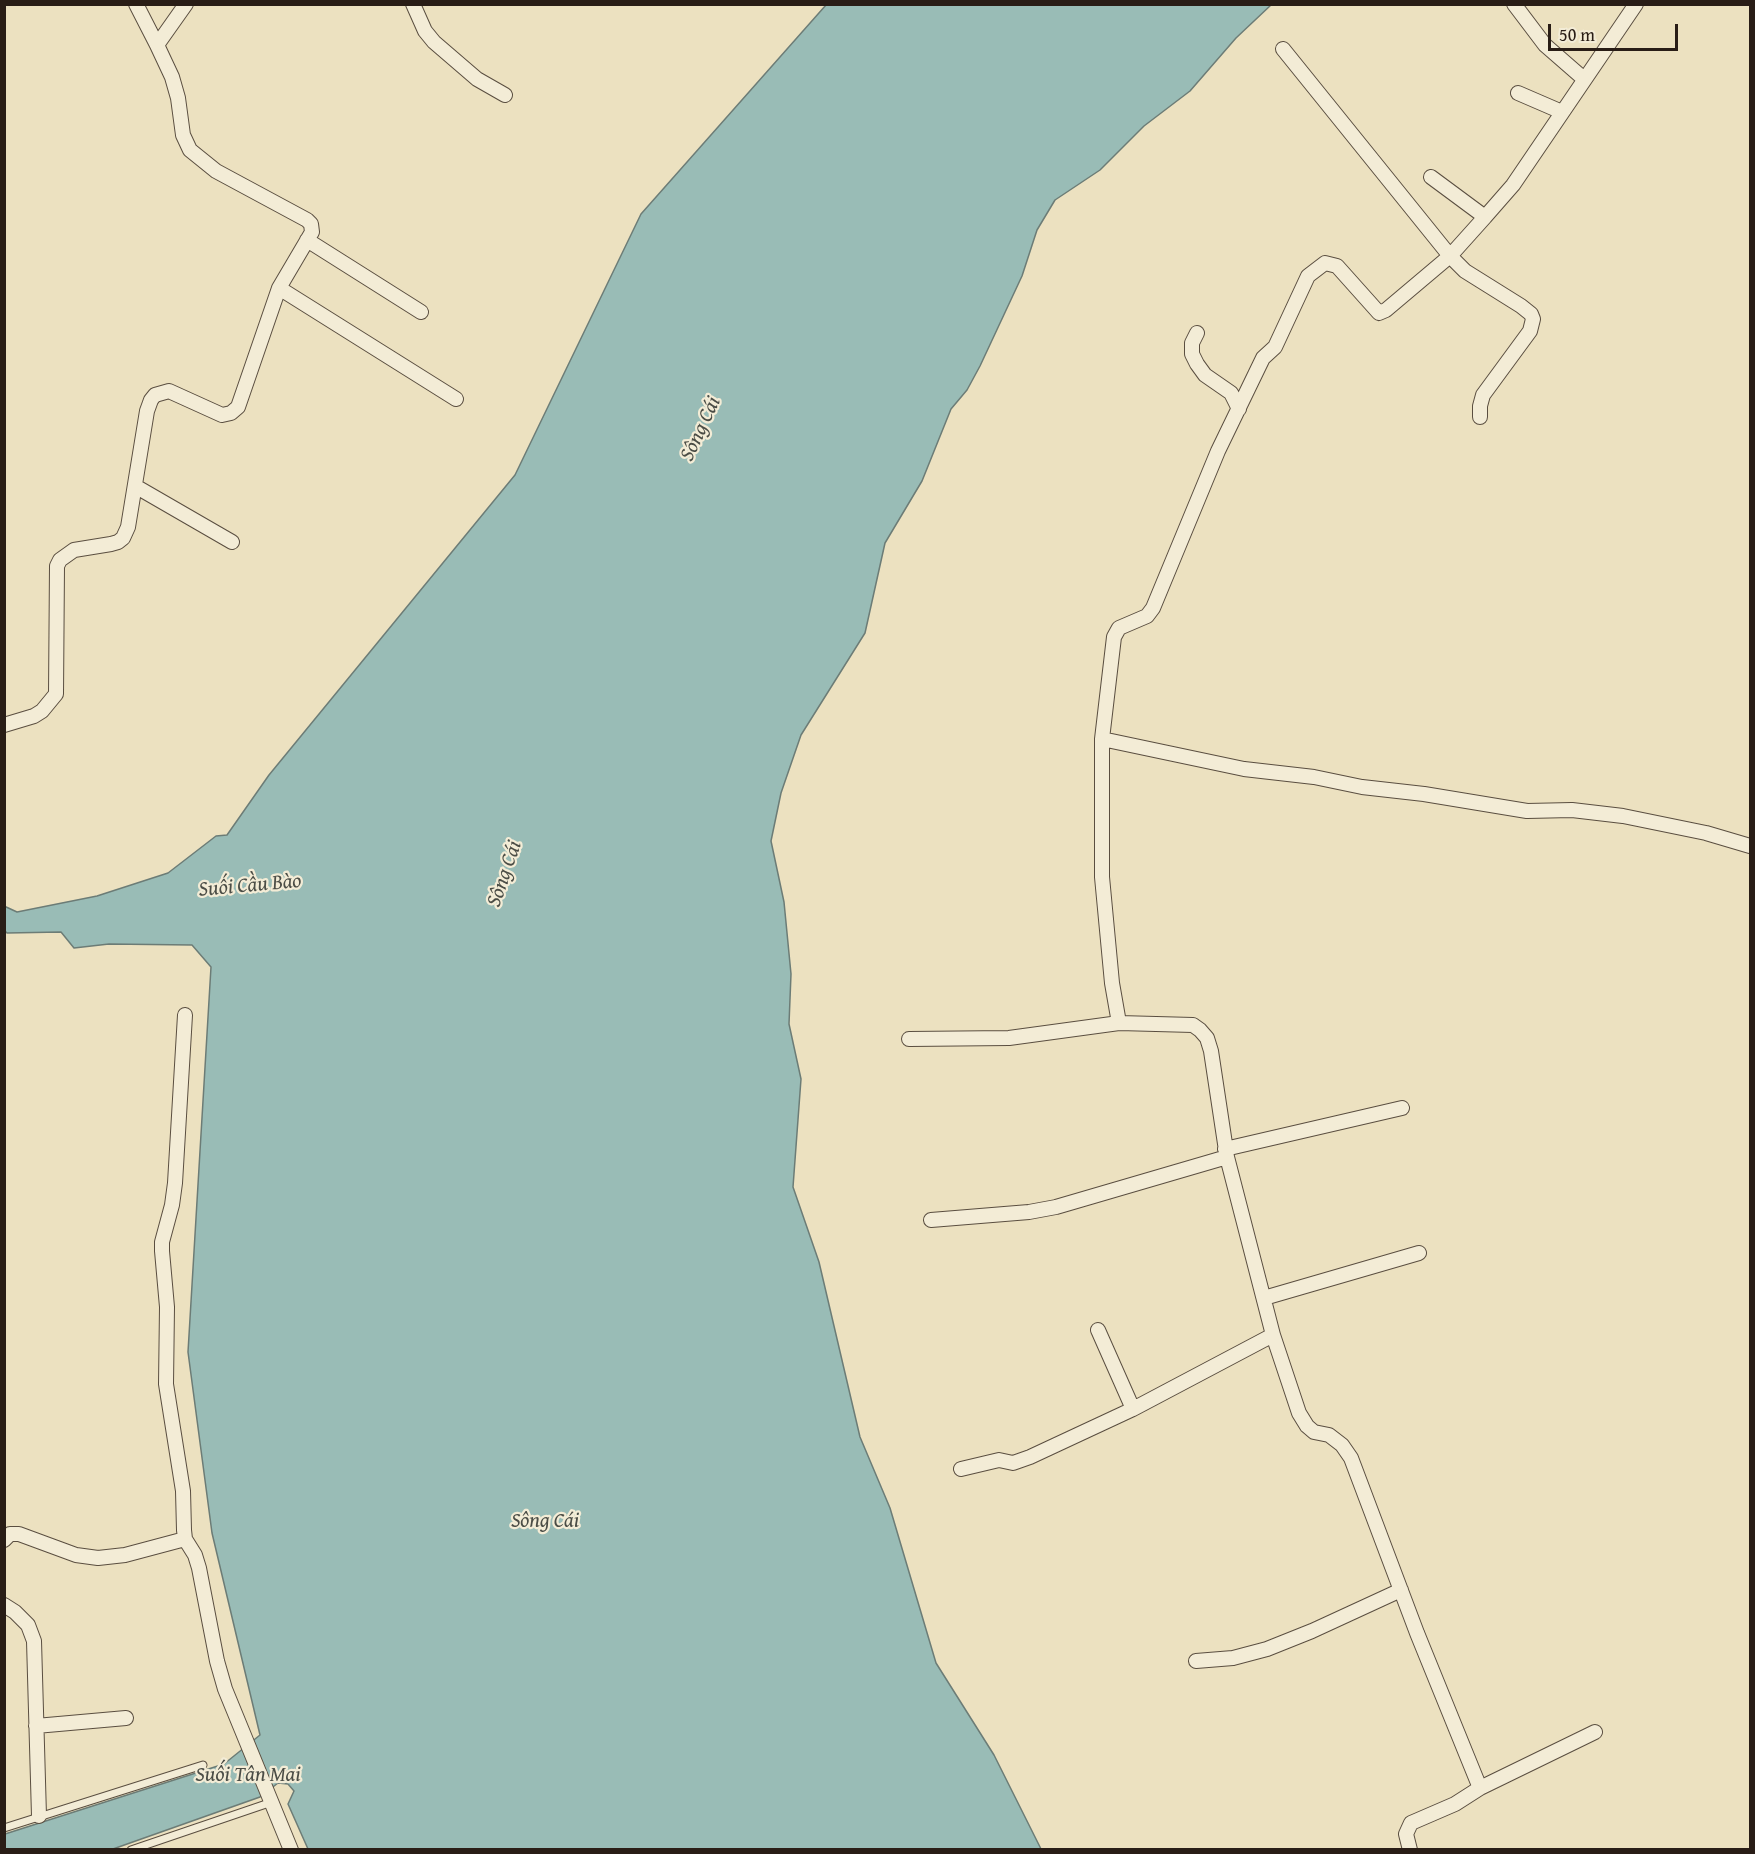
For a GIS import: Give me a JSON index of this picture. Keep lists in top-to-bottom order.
{
  "water": ["Sông Cái", "Suối Cầu Bào", "Suối Tân Mai"],
  "scale_bar": "50 m"
}
